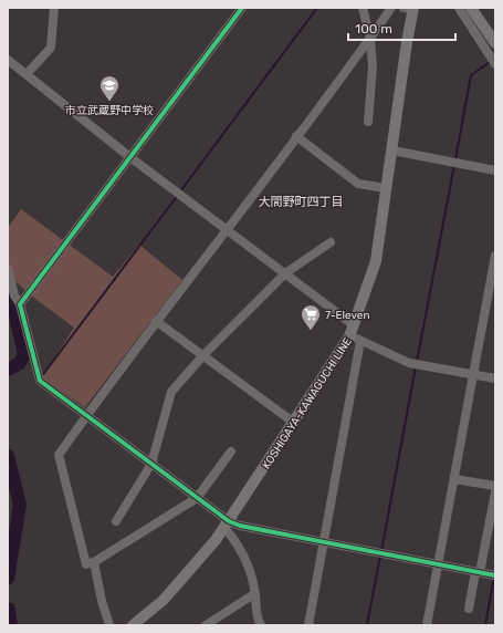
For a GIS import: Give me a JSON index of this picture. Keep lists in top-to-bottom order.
{
  "streets": {
    "main road": ["KOSHIGAYA-KAWAGUCHI LINE"]
  },
  "districts": ["大間野町四丁目"],
  "places": {
    "school or university": ["市立武蔵野中学校"],
    "supermarket": ["7-Eleven"]
  },
  "scale_bar": "100 m"
}
